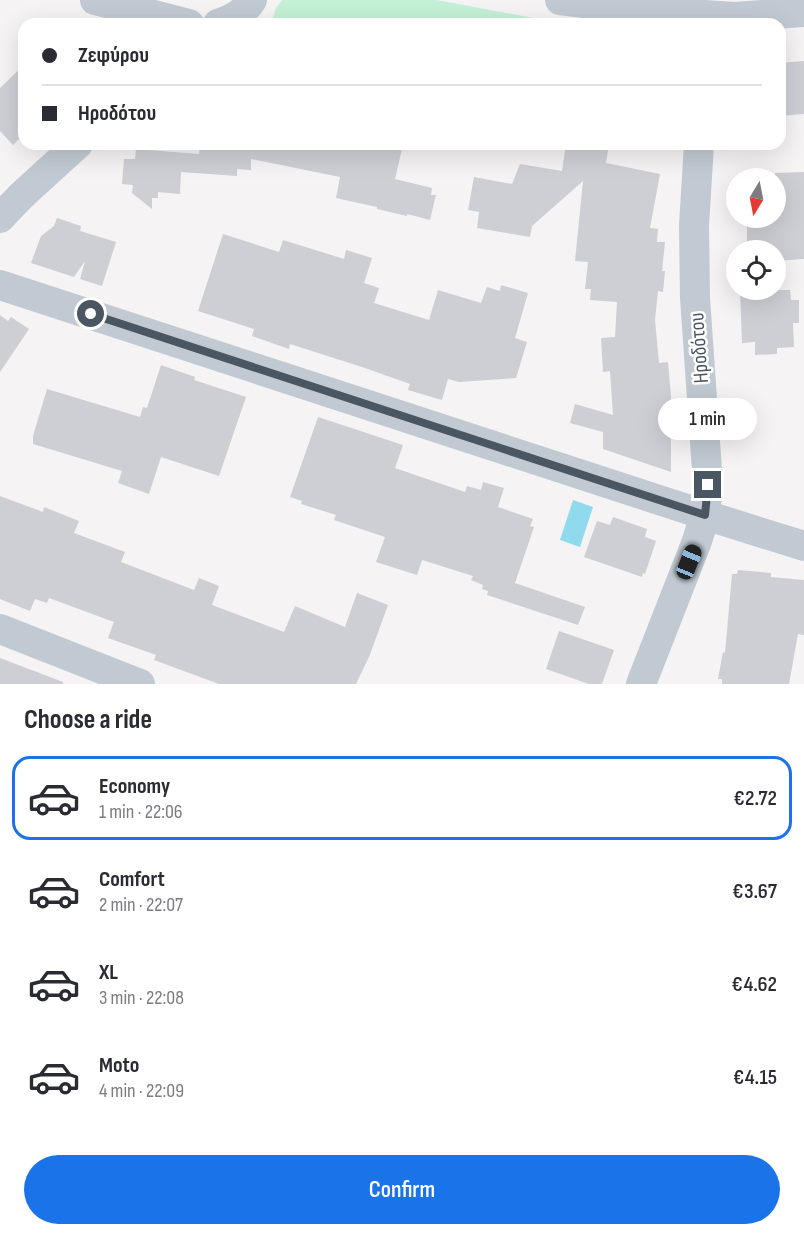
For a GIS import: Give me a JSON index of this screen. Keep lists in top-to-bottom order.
{
  "streets": {
    "street": ["Ηροδότου"]
  },
  "north": "bottom",
  "page": {
    "banner": ["Ζεφύρου", "Ηροδότου"],
    "bubble": "1 min",
    "heading": "Choose a ride",
    "list": [
      {
        "name": "Economy",
        "note": "1 min · 22:06",
        "value": "€2.72"
      },
      {
        "name": "Comfort",
        "note": "2 min · 22:07",
        "value": "€3.67"
      },
      {
        "name": "XL",
        "note": "3 min · 22:08",
        "value": "€4.62"
      },
      {
        "name": "Moto",
        "note": "4 min · 22:09",
        "value": "€4.15"
      }
    ],
    "buttons": "Confirm"
  }
}
